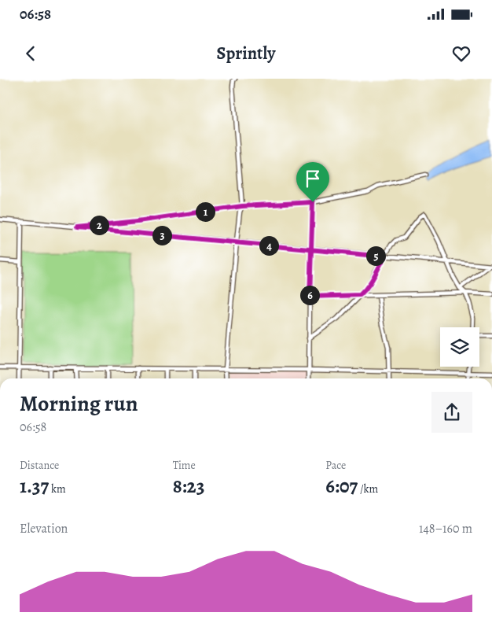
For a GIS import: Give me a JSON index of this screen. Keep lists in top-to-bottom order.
{
  "page": {
    "status": "06:58",
    "header": "Sprintly",
    "pins": [
      "1",
      "2",
      "3",
      "4",
      "5",
      "6"
    ],
    "heading": ["Morning run", "06:58"],
    "stats": [
      ["Distance", "1.37 km"],
      ["Time", "8:23"],
      ["Pace", "6:07 /km"]
    ],
    "chart": ["Elevation", "148–160 m"]
  }
}
